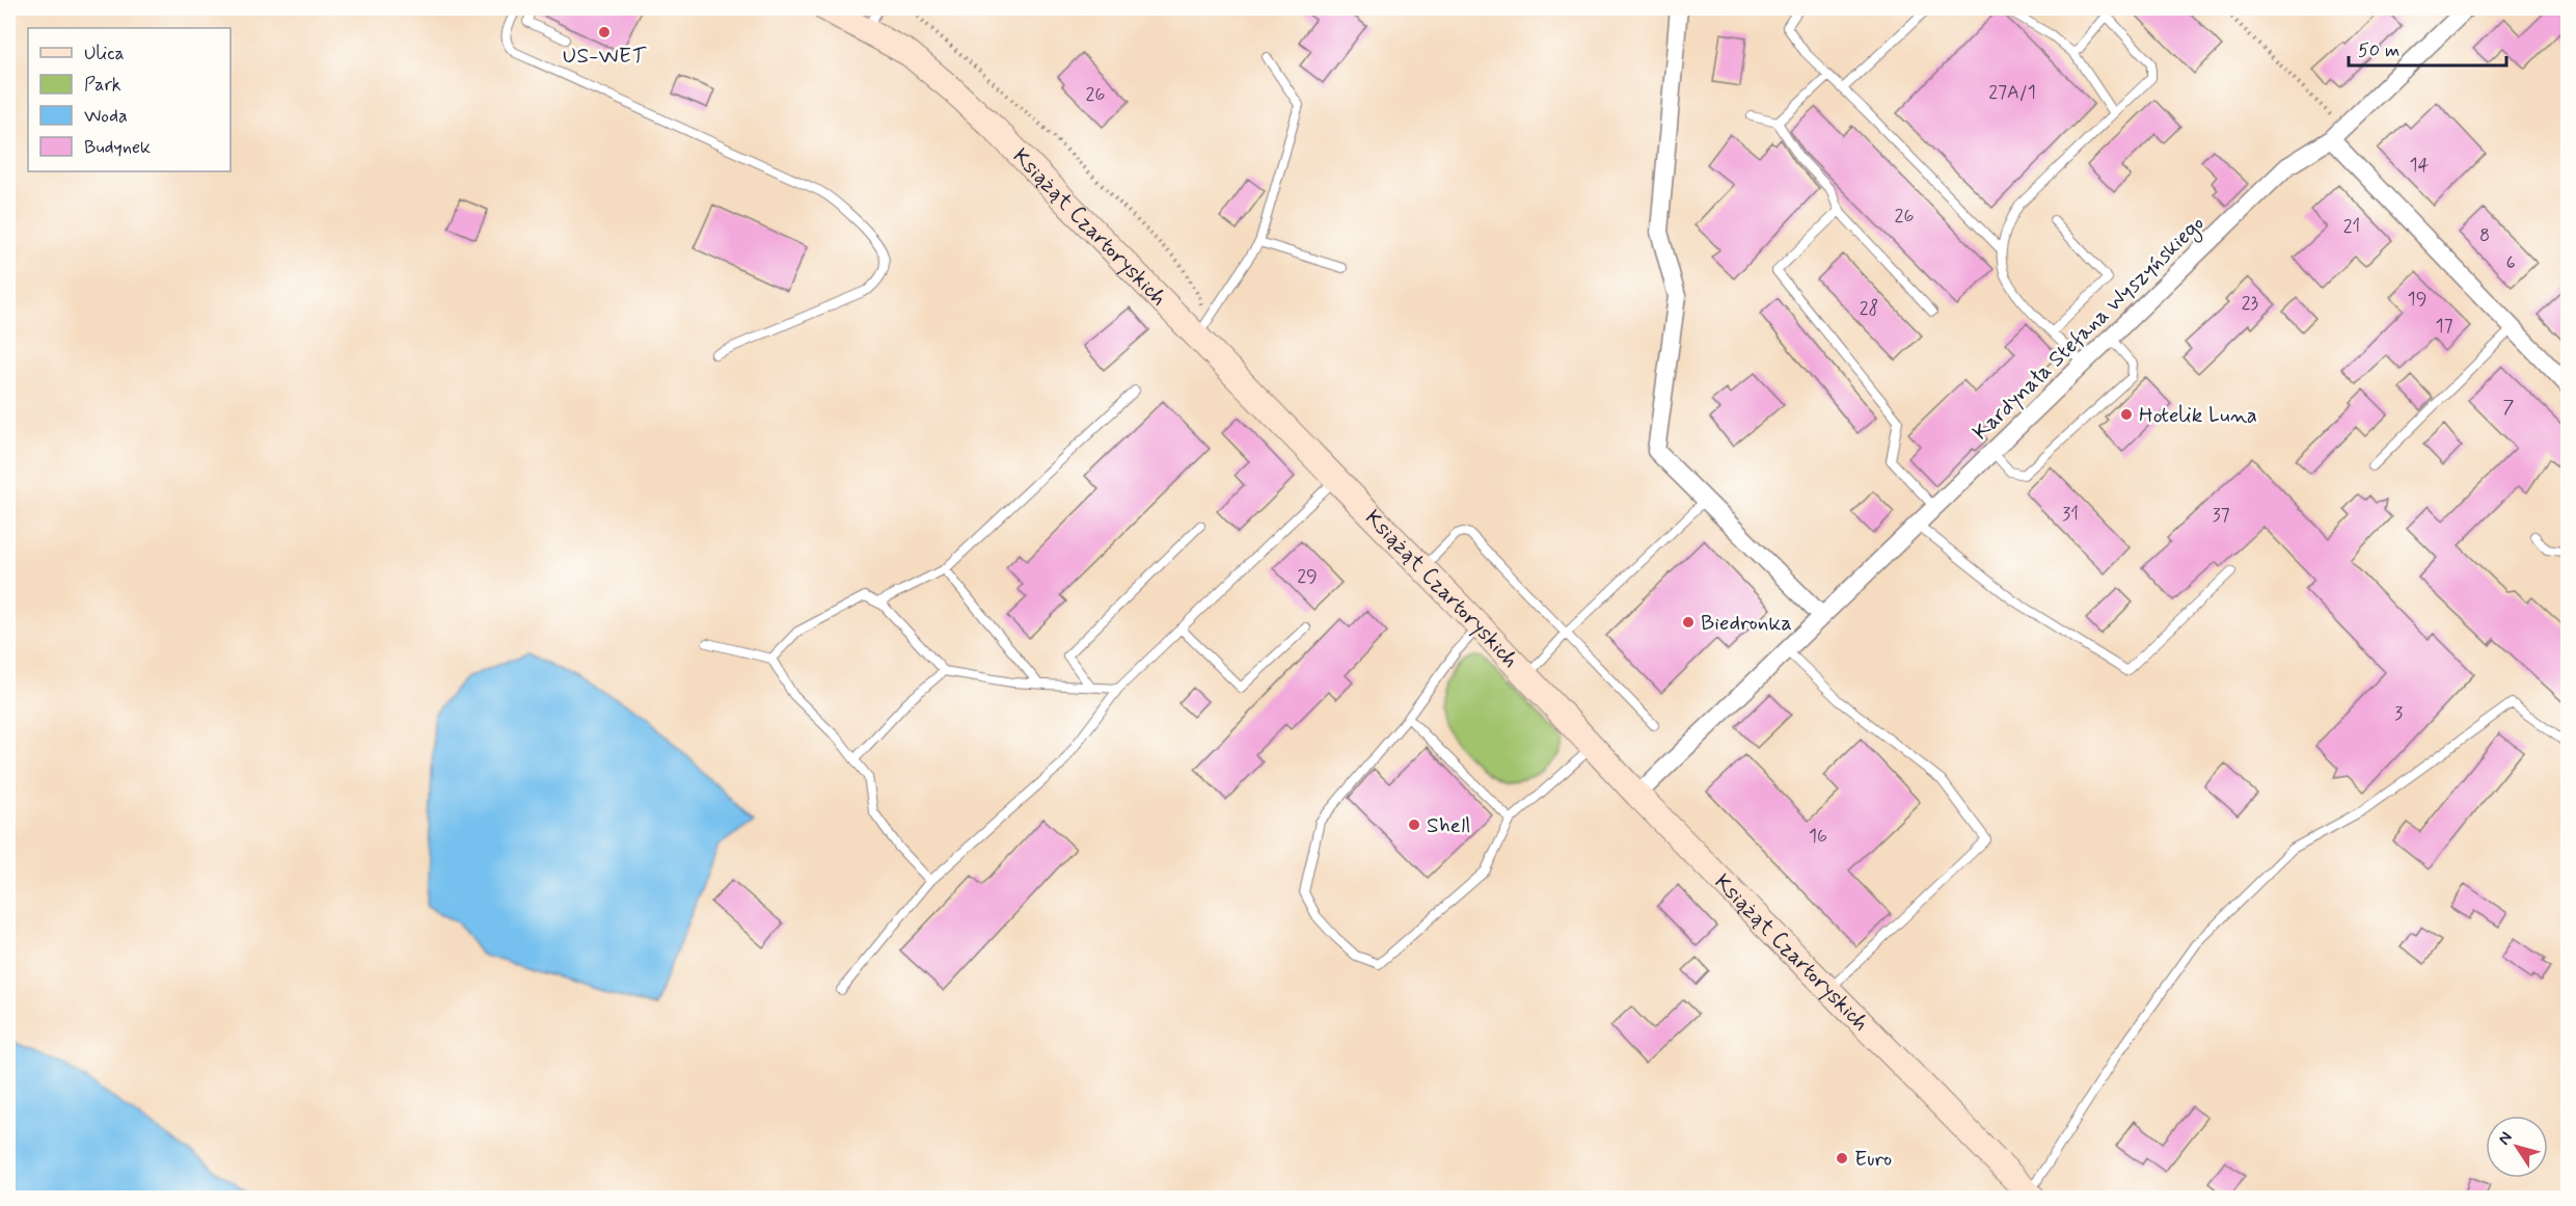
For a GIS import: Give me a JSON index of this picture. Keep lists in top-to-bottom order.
{
  "streets": {
    "main road": ["Książąt Czartoryskich"],
    "street": ["Kardynała Stefana Wyszyńskiego"]
  },
  "crossings": [
    ["Książąt Czartoryskich", "Kardynała Stefana Wyszyńskiego"]
  ],
  "places": [
    "US-WET",
    "Hotelik Luna",
    "Biedronka",
    "Shell",
    "Euro"
  ],
  "house_numbers": [
    "27A/1",
    "26",
    "14",
    "26",
    "21",
    "8",
    "6",
    "19",
    "23",
    "28",
    "17",
    "7",
    "31",
    "37",
    "29",
    "3",
    "16"
  ],
  "legend": [
    "Ulica",
    "Park",
    "Woda",
    "Budynek"
  ],
  "scale_bar": "50 m",
  "north": "top left"
}
